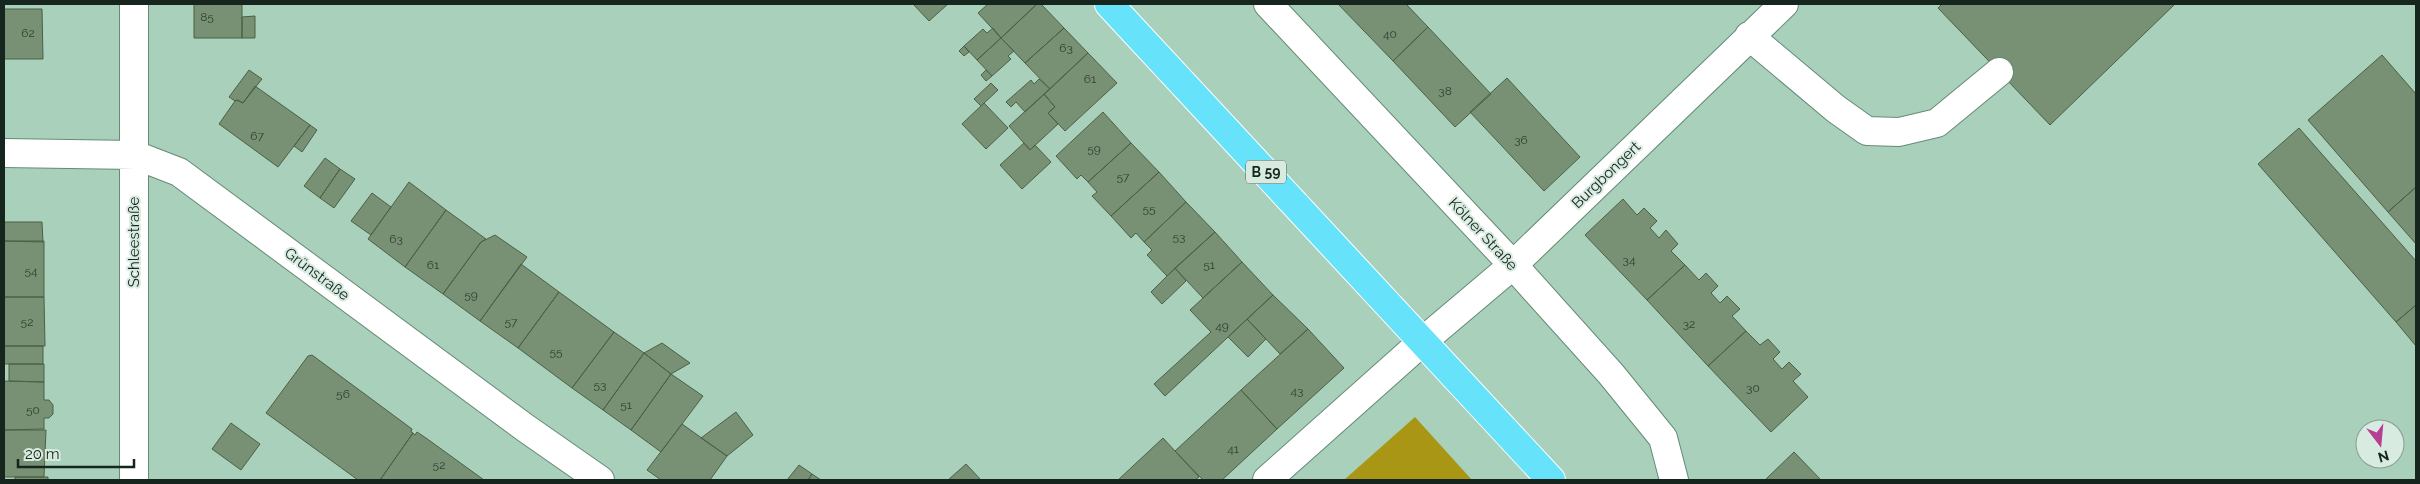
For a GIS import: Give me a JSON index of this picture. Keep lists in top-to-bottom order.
{
  "streets": {
    "main road": ["B 59"],
    "street": [
      "Burgbongert",
      "Kölner Straße",
      "Schleestraße",
      "Grünstraße"
    ]
  },
  "crossings": [
    ["B 59", "Burgbongert"],
    ["Burgbongert", "Kölner Straße"],
    ["Schleestraße", "Grünstraße"]
  ],
  "house_numbers": [
    "85",
    "62",
    "40",
    "63",
    "61",
    "38",
    "67",
    "36",
    "59",
    "57",
    "55",
    "53",
    "63",
    "34",
    "61",
    "51",
    "54",
    "59",
    "52",
    "57",
    "32",
    "49",
    "55",
    "53",
    "30",
    "43",
    "56",
    "51",
    "50",
    "41",
    "52"
  ],
  "scale_bar": "20 m",
  "north": "bottom"
}
